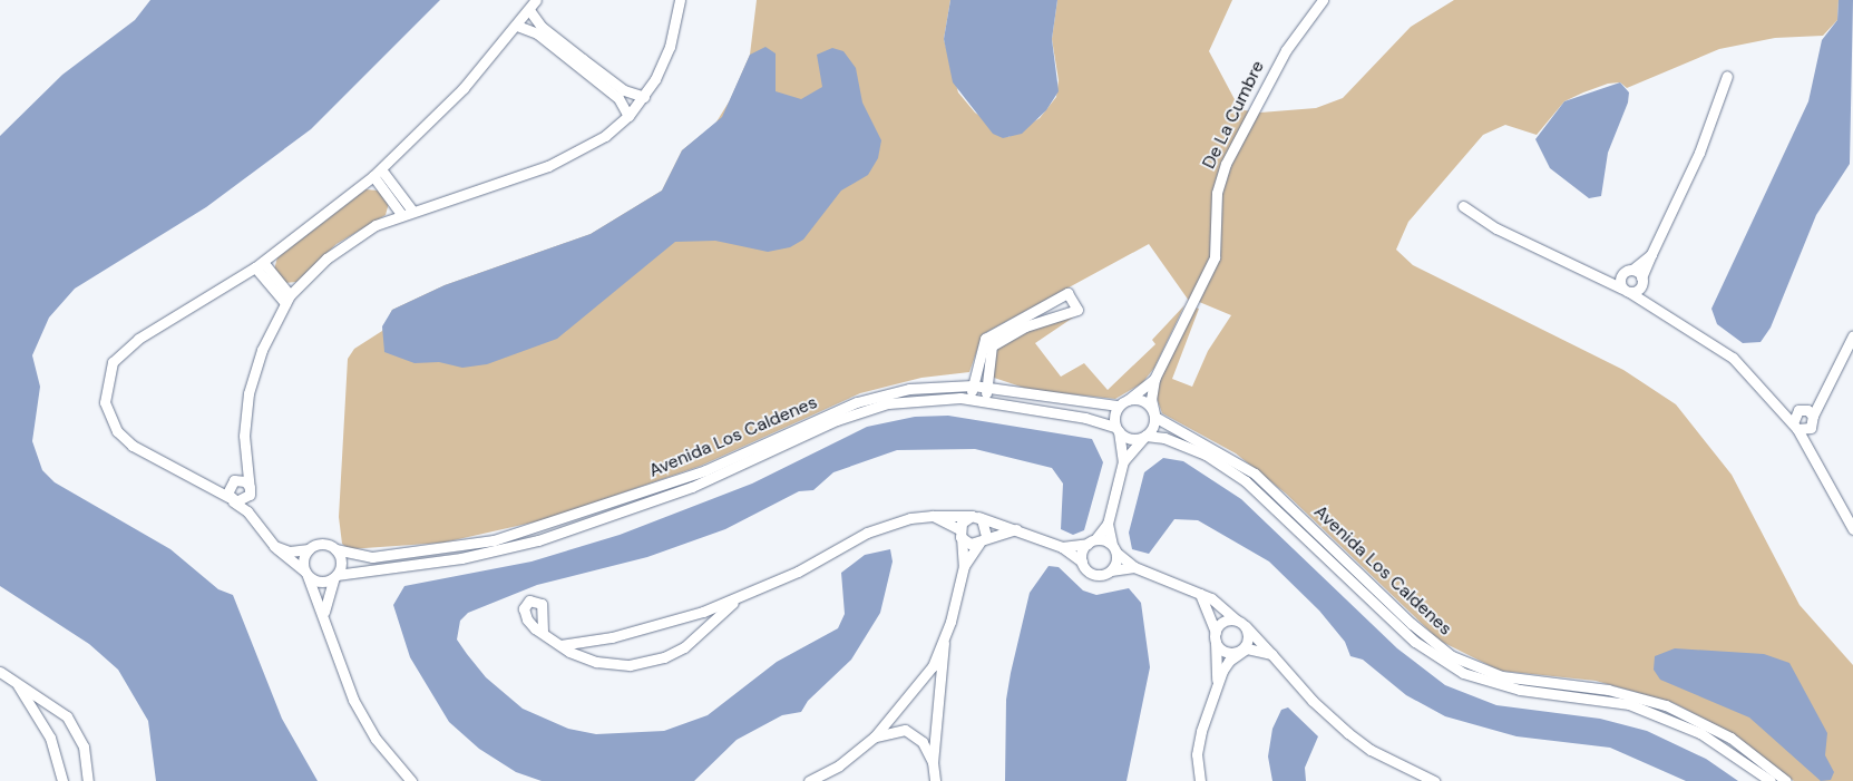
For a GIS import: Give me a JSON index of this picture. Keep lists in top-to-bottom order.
{
  "streets": {
    "street": ["De La Cumbre", "Avenida Los Caldenes"]
  }
}
